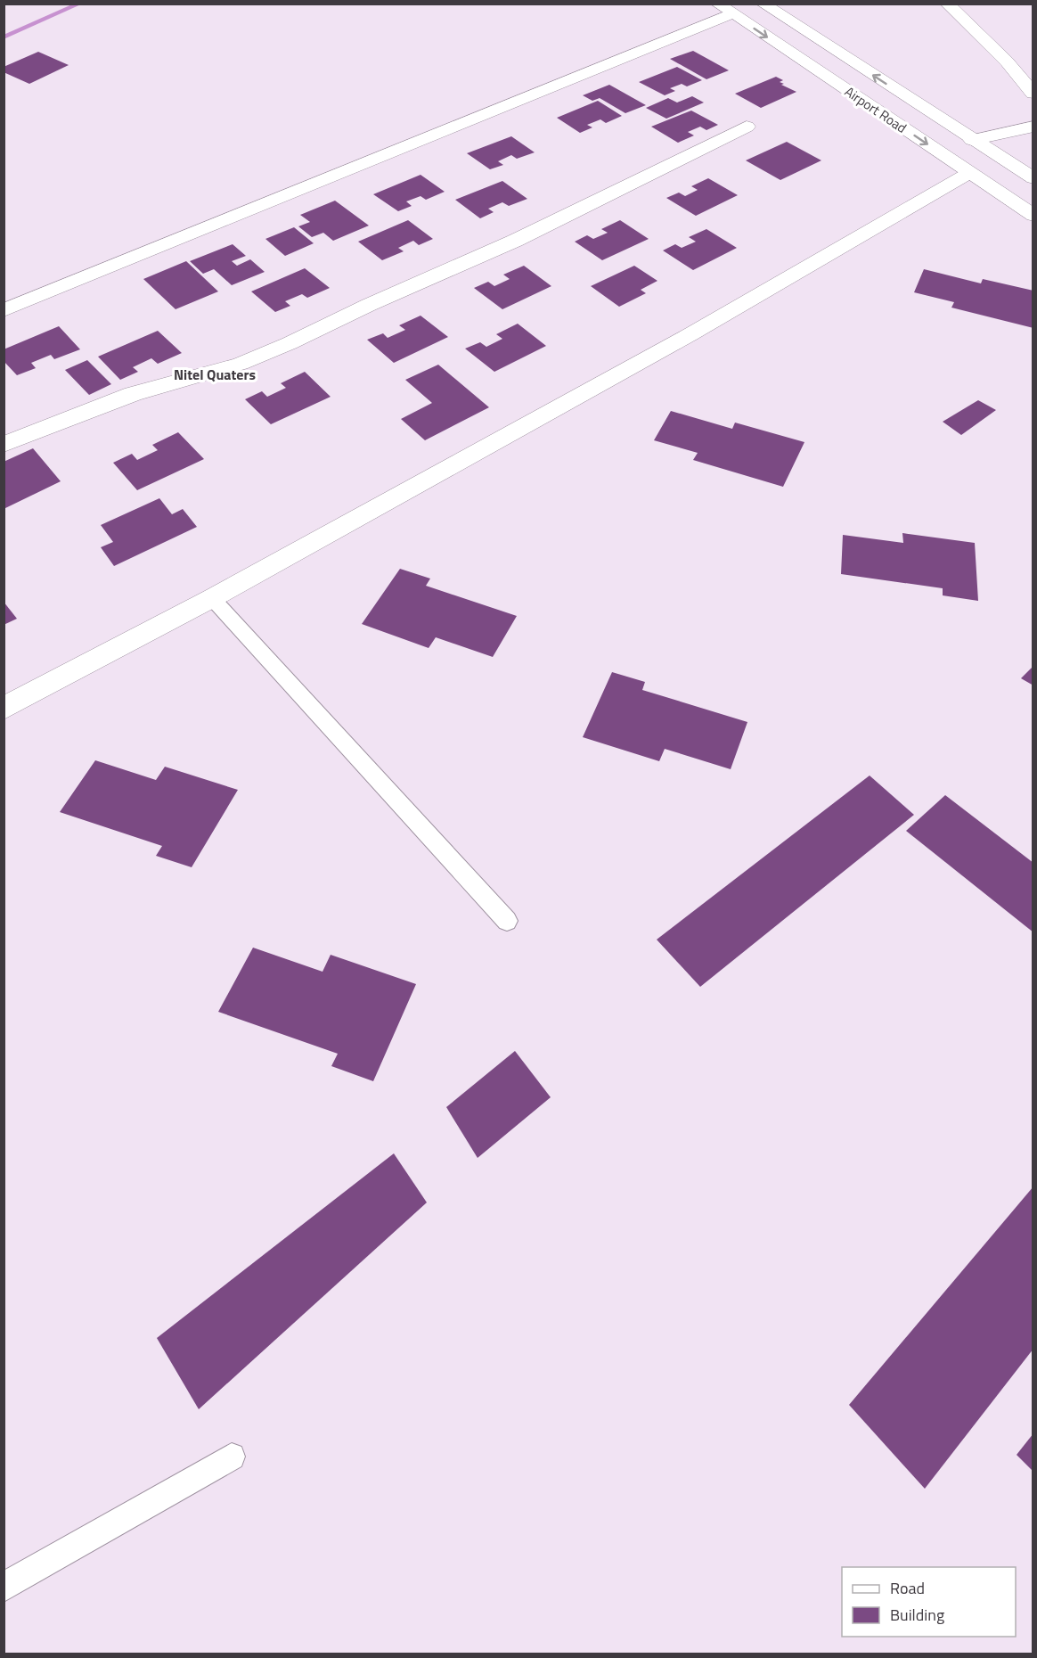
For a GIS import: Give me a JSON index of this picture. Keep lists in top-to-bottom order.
{
  "streets": {
    "street": ["Airport Road"]
  },
  "districts": ["Nitel Quaters"],
  "legend": ["Road", "Building"]
}
